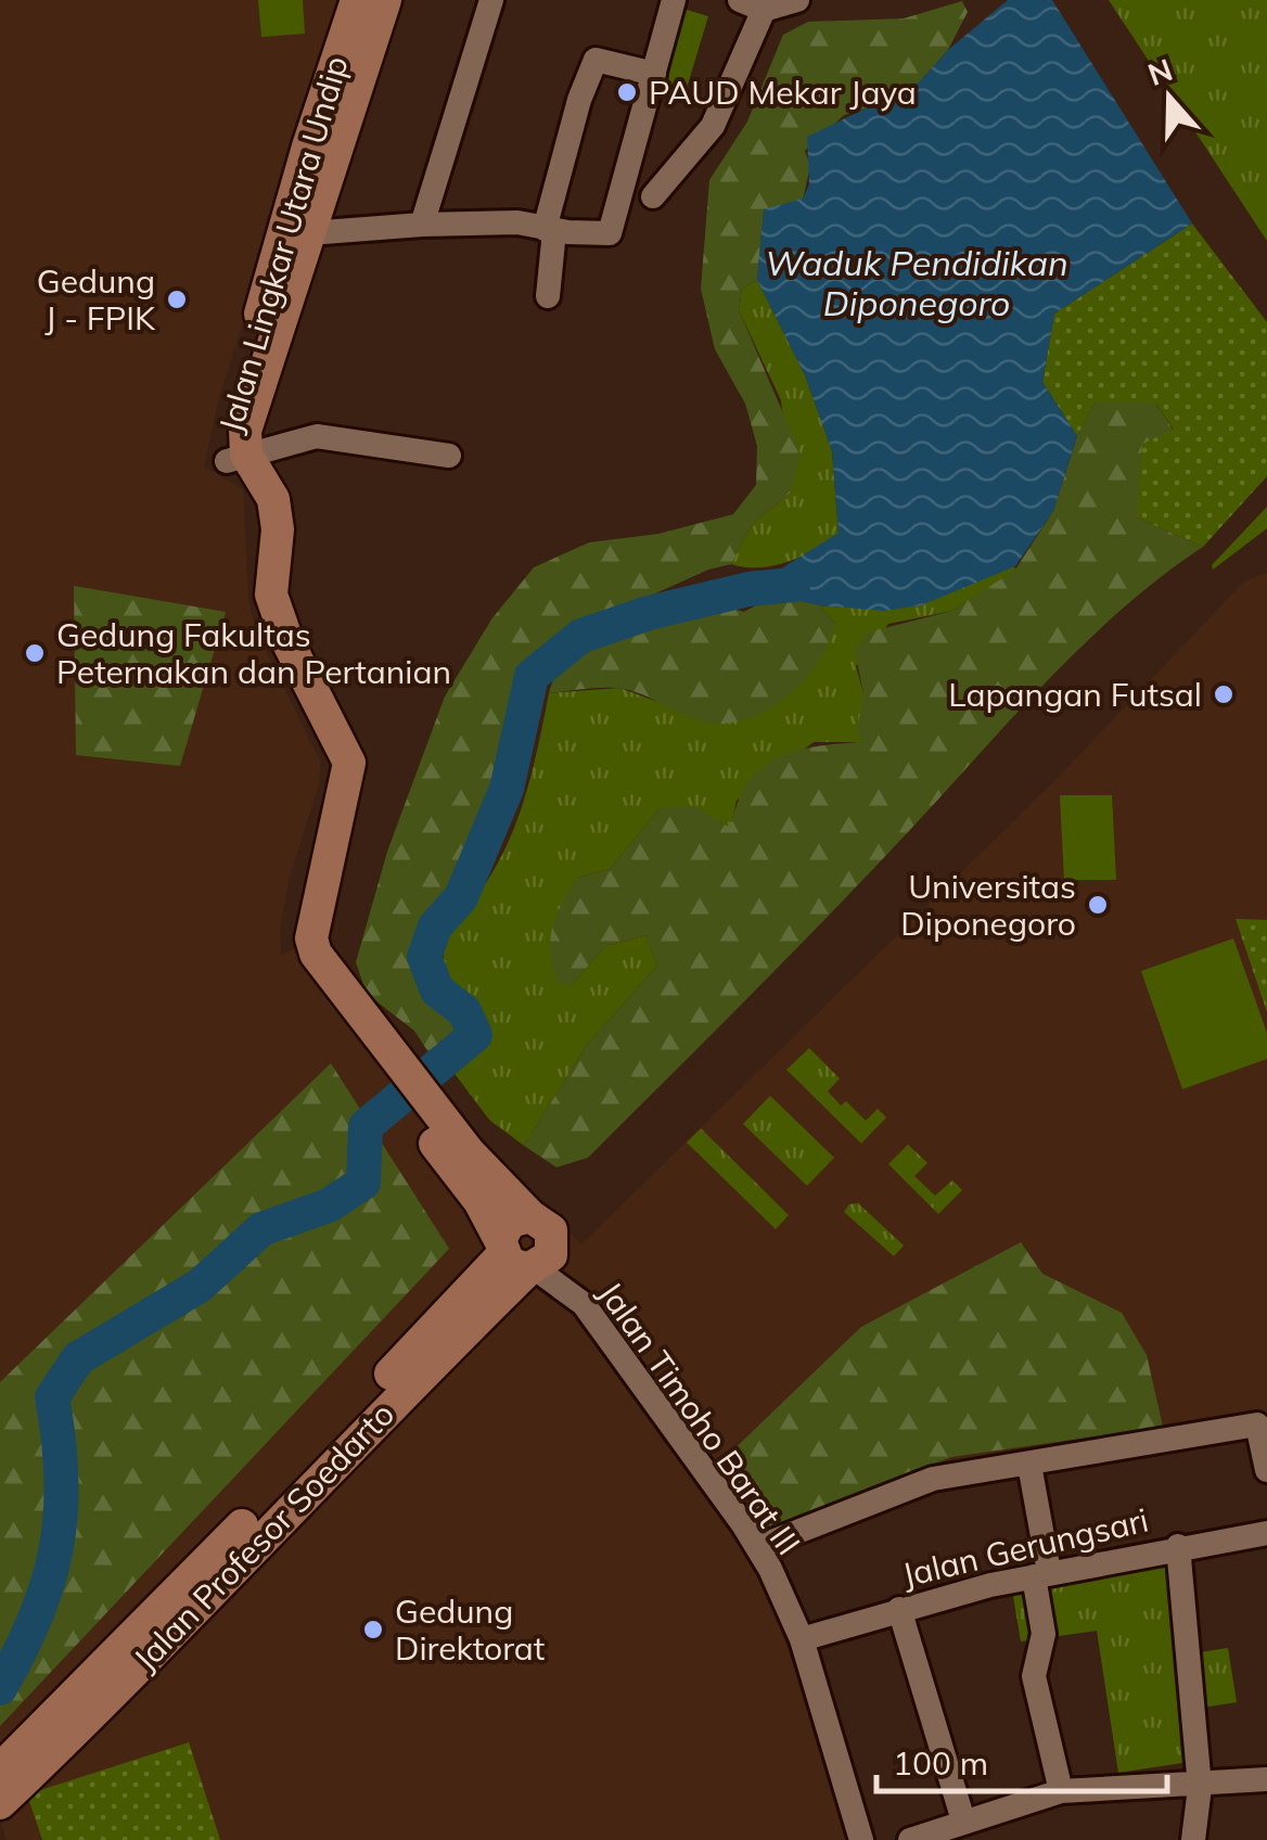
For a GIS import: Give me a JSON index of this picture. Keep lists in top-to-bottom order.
{
  "streets": {
    "street": [
      "Jalan Lingkar Utara Undip",
      "Jalan Timoho Barat III",
      "Jalan Profesor Soedarto",
      "Jalan Gerungsari"
    ]
  },
  "crossings": [
    ["Jalan Lingkar Utara Undip", "Jalan Timoho Barat III"],
    ["Jalan Lingkar Utara Undip", "Jalan Profesor Soedarto"],
    ["Jalan Timoho Barat III", "Jalan Profesor Soedarto"],
    ["Jalan Timoho Barat III", "Jalan Gerungsari"]
  ],
  "water": ["Waduk Pendidikan Diponegoro"],
  "places": [
    "PAUD Mekar Jaya",
    "Gedung J - FPIK",
    "Gedung Fakultas Peternakan dan Pertanian",
    "Lapangan Futsal",
    "Universitas Diponegoro",
    "Gedung Direktorat"
  ],
  "scale_bar": "100 m",
  "north": "top"
}
